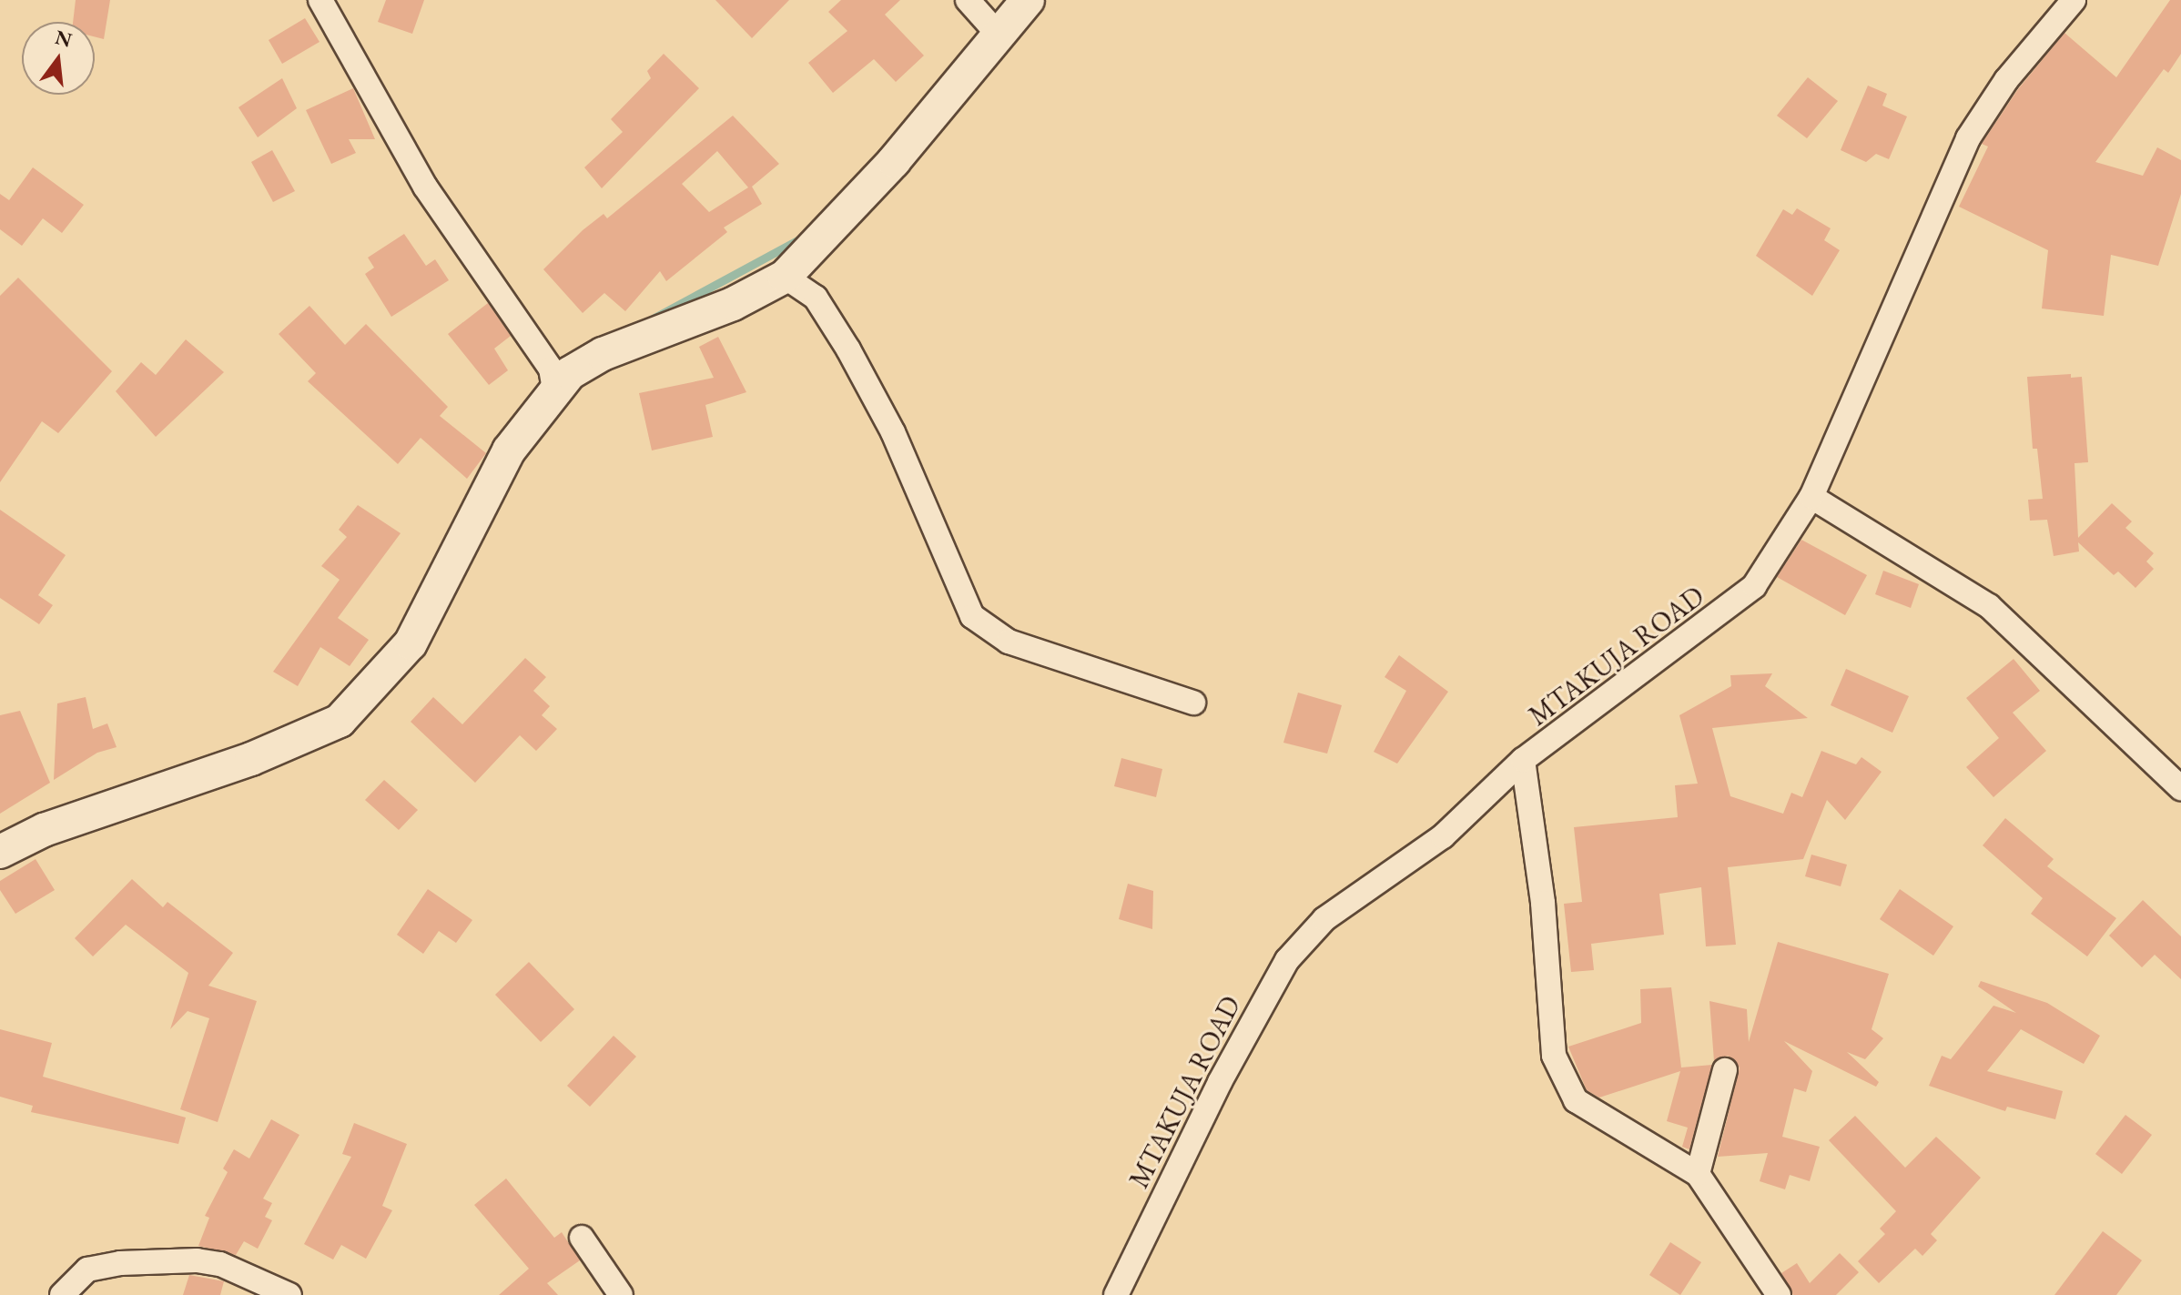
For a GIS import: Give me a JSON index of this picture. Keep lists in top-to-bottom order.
{
  "streets": {
    "street": ["MTAKUJA ROAD"]
  },
  "north": "top"
}
